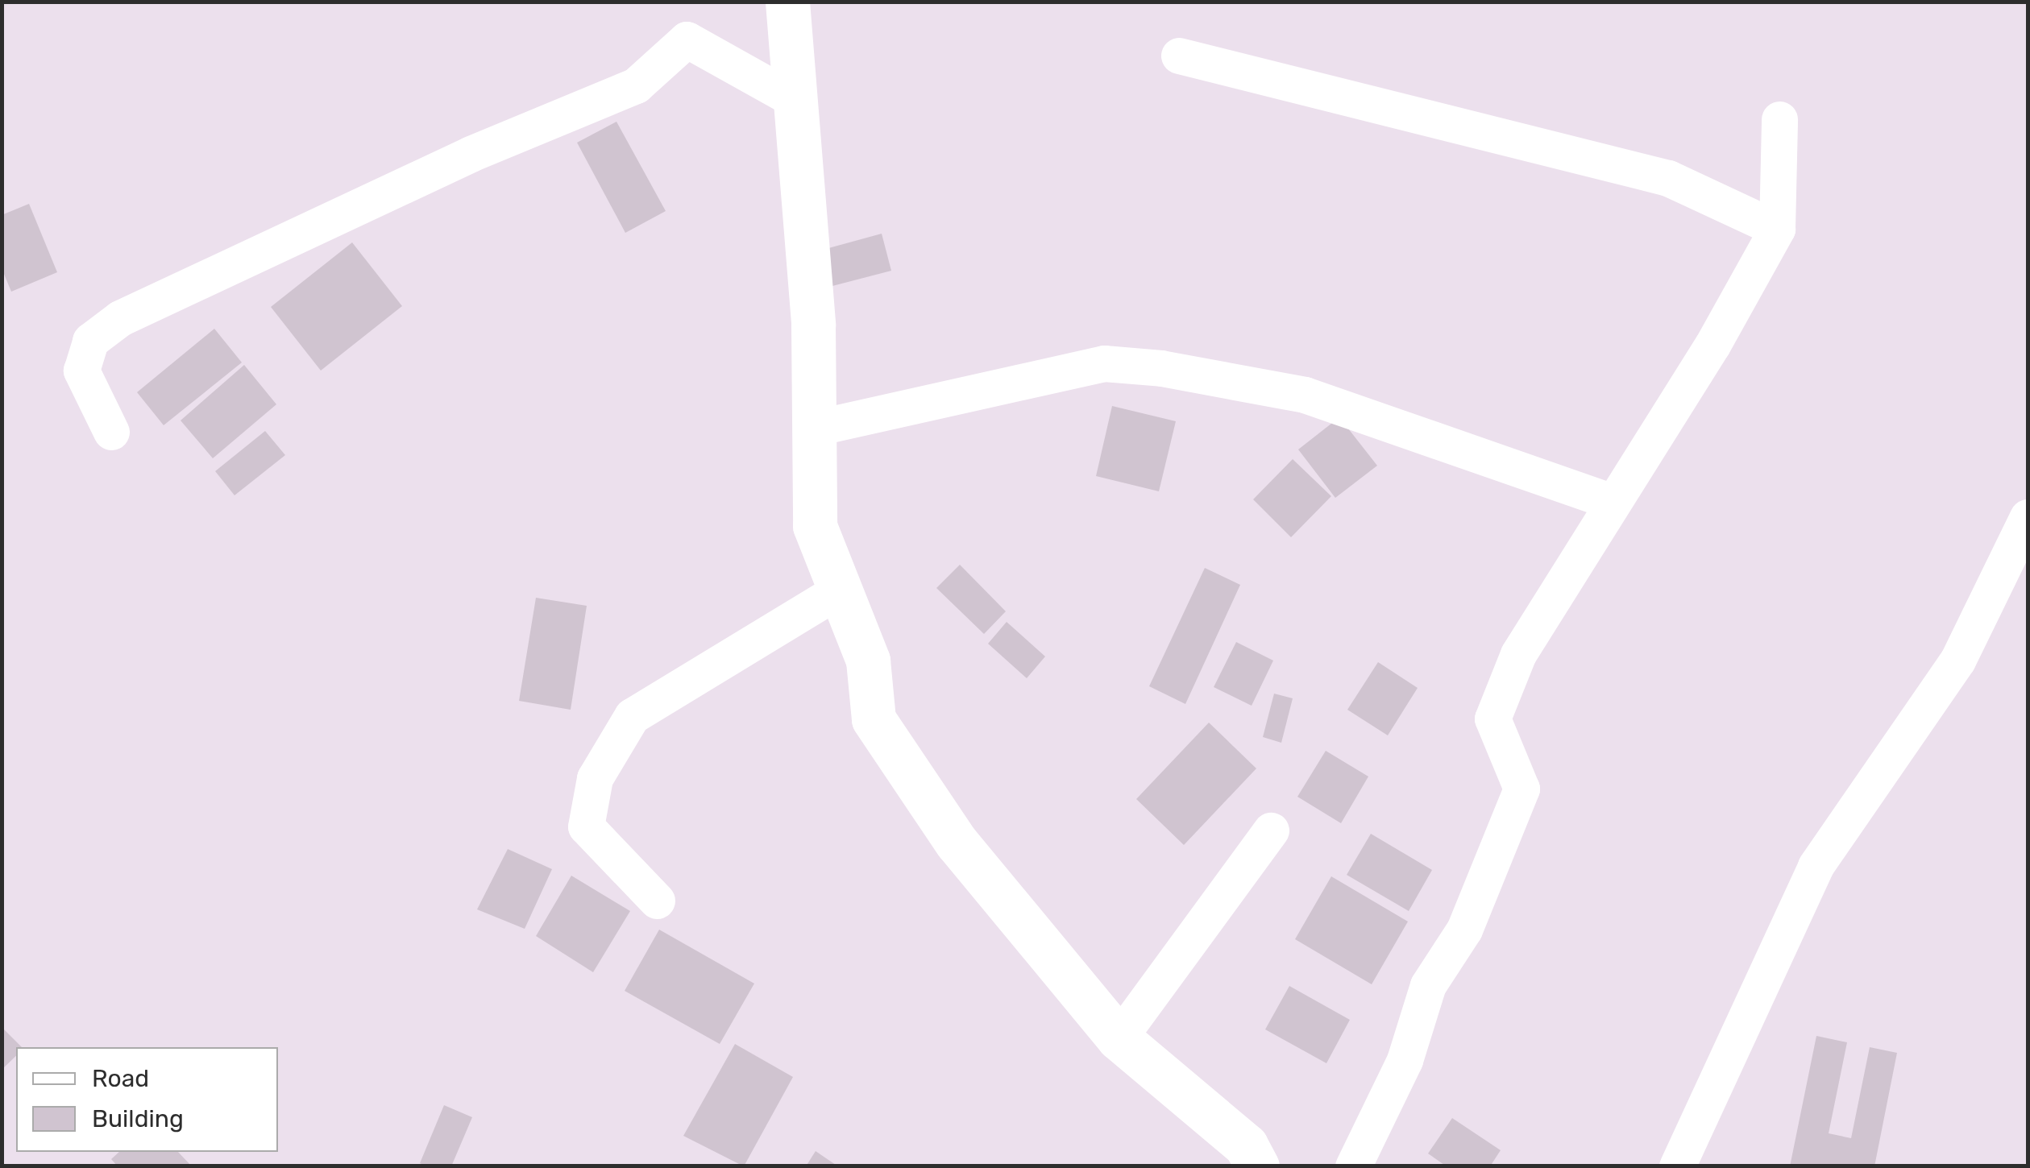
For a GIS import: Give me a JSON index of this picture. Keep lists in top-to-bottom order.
{
  "legend": ["Road", "Building"]
}
